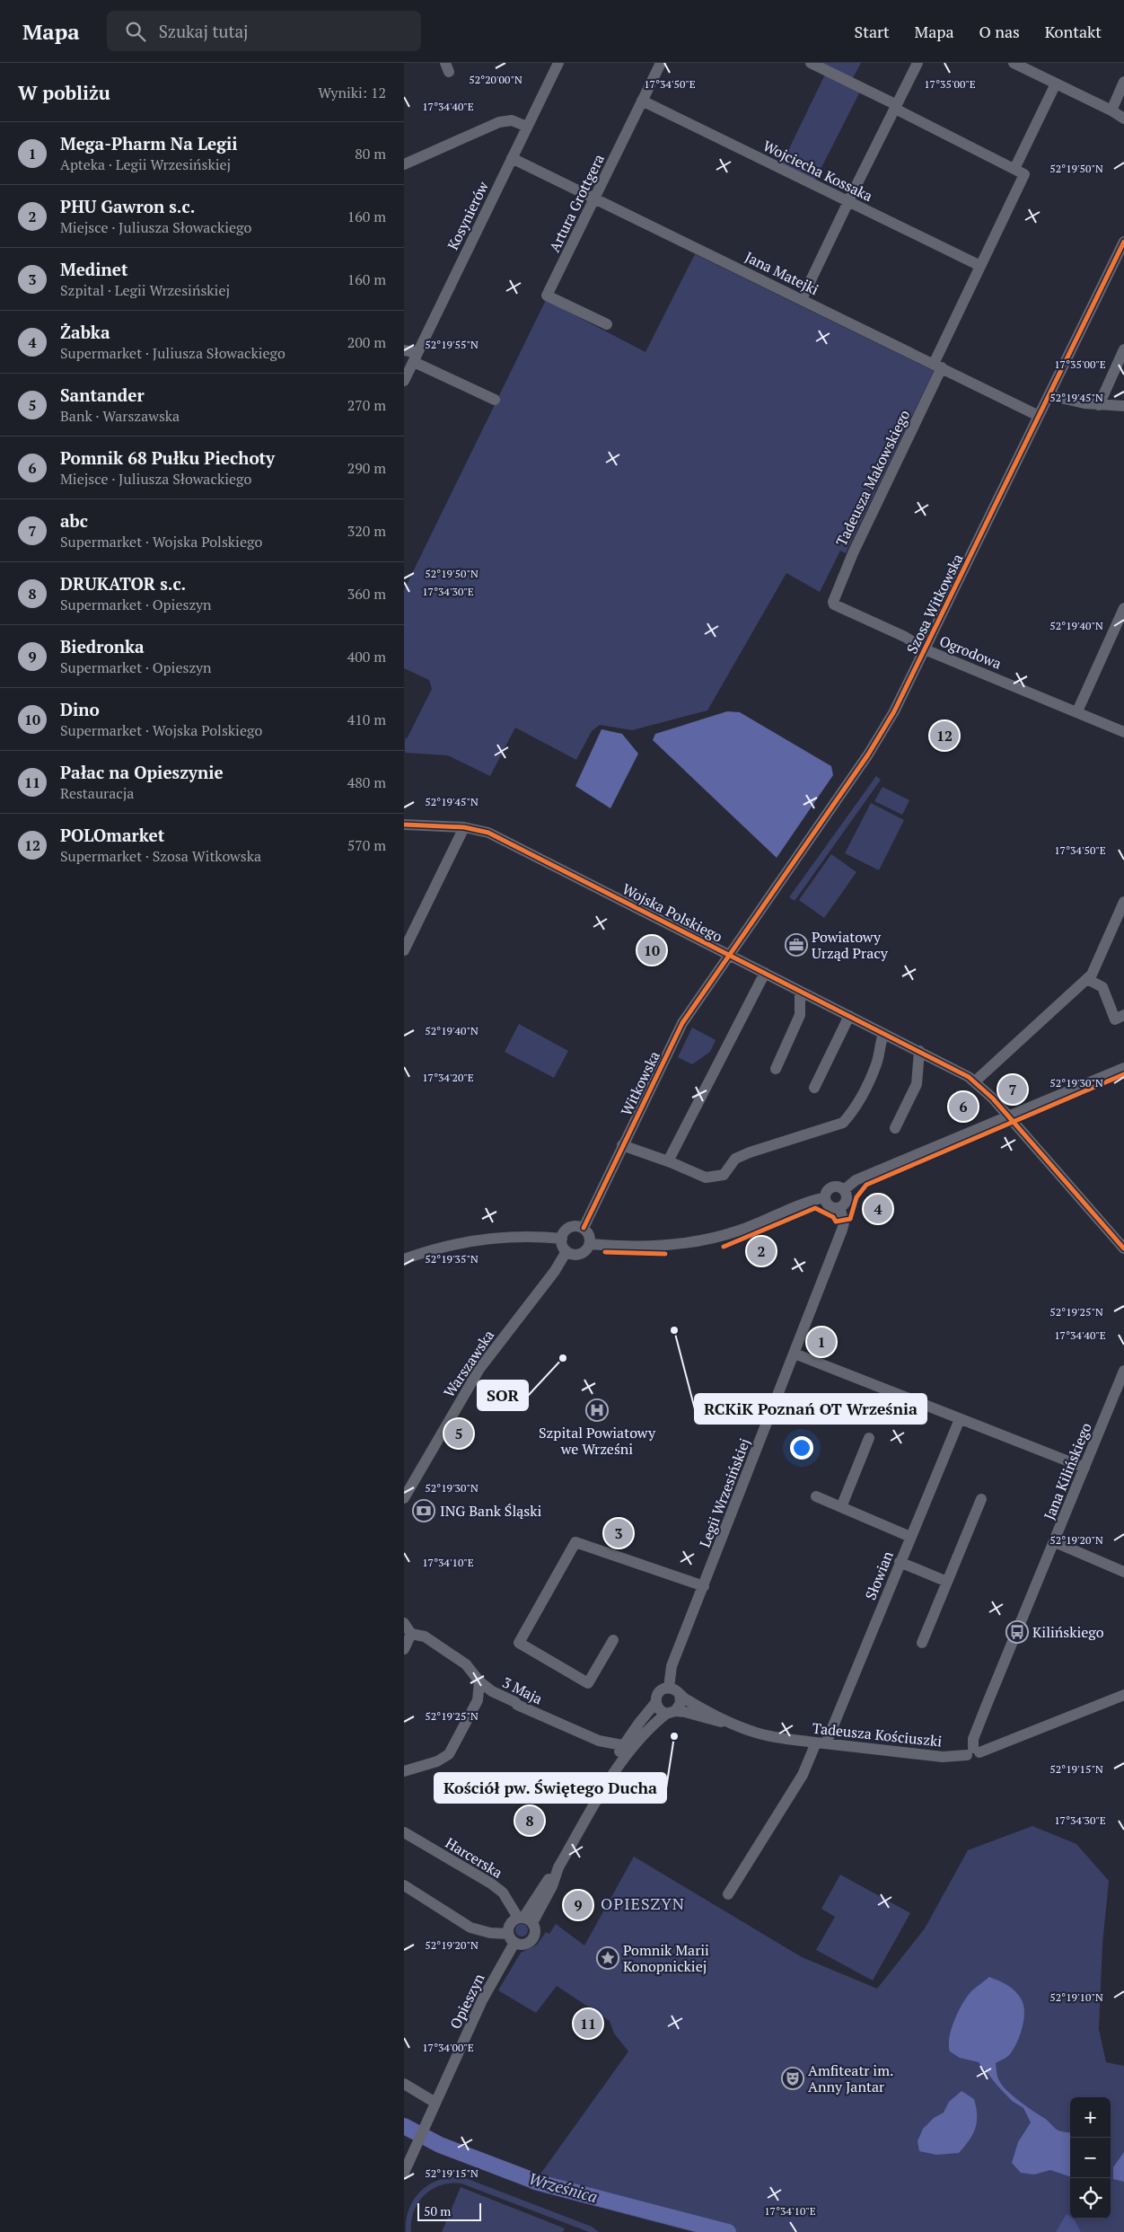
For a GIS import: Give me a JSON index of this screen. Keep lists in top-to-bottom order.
{
  "streets": {
    "street": [
      "Wojciecha Kossaka",
      "Artura Grottgera",
      "Kosynierów",
      "Jana Matejki",
      "Tadeusza Makowskiego",
      "Szosa Witkowska",
      "Ogrodowa",
      "Wojska Polskiego",
      "Witkowska",
      "Warszawska",
      "Jana Kilińskiego",
      "Legii Wrzesińskiej",
      "Słowian",
      "3 Maja",
      "Tadeusza Kościuszki",
      "Harcerska",
      "Opieszyn"
    ]
  },
  "crossings": [
    ["Wojciecha Kossaka", "Artura Grottgera"],
    ["Wojciecha Kossaka", "Tadeusza Makowskiego"],
    ["Artura Grottgera", "Jana Matejki"],
    ["Kosynierów", "Jana Matejki"],
    ["Jana Matejki", "Tadeusza Makowskiego"],
    ["Jana Matejki", "Szosa Witkowska"],
    ["Tadeusza Makowskiego", "Ogrodowa"],
    ["Szosa Witkowska", "Ogrodowa"],
    ["Szosa Witkowska", "Wojska Polskiego"],
    ["Szosa Witkowska", "Witkowska"],
    ["Wojska Polskiego", "Witkowska"],
    ["Witkowska", "Warszawska"],
    ["Jana Kilińskiego", "Tadeusza Kościuszki"],
    ["Legii Wrzesińskiej", "Tadeusza Kościuszki"],
    ["Słowian", "Tadeusza Kościuszki"],
    ["Harcerska", "Opieszyn"]
  ],
  "districts": ["OPIESZYN"],
  "water": ["Wrześnica"],
  "places": {
    "office": ["Powiatowy Urząd Pracy"],
    "other": ["RCKiK Poznań OT Września", "SOR", "Kościół pw. Świętego Ducha"],
    "hospital": ["Szpital Powiatowy we Wrześni"],
    "bank": ["ING Bank Śląski"],
    "bus stop": ["Kilińskiego"],
    "place": ["Pomnik Marii Konopnickiej"],
    "theatre": ["Amfiteatr im. Anny Jantar"]
  },
  "scale_bar": "50 m",
  "page": {
    "header": "Mapa",
    "search": "Szukaj tutaj",
    "nav": [
      "Start",
      "Mapa",
      "O nas",
      "Kontakt"
    ],
    "heading": ["W pobliżu", "Wyniki: 12"],
    "list": [
      {
        "mark": "1",
        "name": "Mega-Pharm Na Legii",
        "note": "Apteka · Legii Wrzesińskiej",
        "value": "80 m"
      },
      {
        "mark": "2",
        "name": "PHU Gawron s.c.",
        "note": "Miejsce · Juliusza Słowackiego",
        "value": "160 m"
      },
      {
        "mark": "3",
        "name": "Medinet",
        "note": "Szpital · Legii Wrzesińskiej",
        "value": "160 m"
      },
      {
        "mark": "4",
        "name": "Żabka",
        "note": "Supermarket · Juliusza Słowackiego",
        "value": "200 m"
      },
      {
        "mark": "5",
        "name": "Santander",
        "note": "Bank · Warszawska",
        "value": "270 m"
      },
      {
        "mark": "6",
        "name": "Pomnik 68 Pułku Piechoty",
        "note": "Miejsce · Juliusza Słowackiego",
        "value": "290 m"
      },
      {
        "mark": "7",
        "name": "abc",
        "note": "Supermarket · Wojska Polskiego",
        "value": "320 m"
      },
      {
        "mark": "8",
        "name": "DRUKATOR s.c.",
        "note": "Supermarket · Opieszyn",
        "value": "360 m"
      },
      {
        "mark": "9",
        "name": "Biedronka",
        "note": "Supermarket · Opieszyn",
        "value": "400 m"
      },
      {
        "mark": "10",
        "name": "Dino",
        "note": "Supermarket · Wojska Polskiego",
        "value": "410 m"
      },
      {
        "mark": "11",
        "name": "Pałac na Opieszynie",
        "note": "Restauracja",
        "value": "480 m"
      },
      {
        "mark": "12",
        "name": "POLOmarket",
        "note": "Supermarket · Szosa Witkowska",
        "value": "570 m"
      }
    ],
    "pins": [
      "12",
      "10",
      "7",
      "6",
      "4",
      "2",
      "1",
      "5",
      "3",
      "8",
      "9",
      "11"
    ],
    "map_buttons": ["+", "−"],
    "scale": "50 m"
  },
  "coordinates": [
    "52°20'00\"N",
    "17°34'50\"E",
    "17°35'00\"E",
    "17°34'40\"E",
    "52°19'50\"N",
    "52°19'55\"N",
    "52°19'45\"N",
    "17°34'30\"E",
    "52°19'40\"N",
    "17°34'20\"E",
    "52°19'30\"N",
    "52°19'35\"N",
    "52°19'25\"N",
    "52°19'20\"N",
    "17°34'10\"E",
    "52°19'15\"N",
    "52°19'10\"N",
    "17°34'00\"E"
  ]
}
